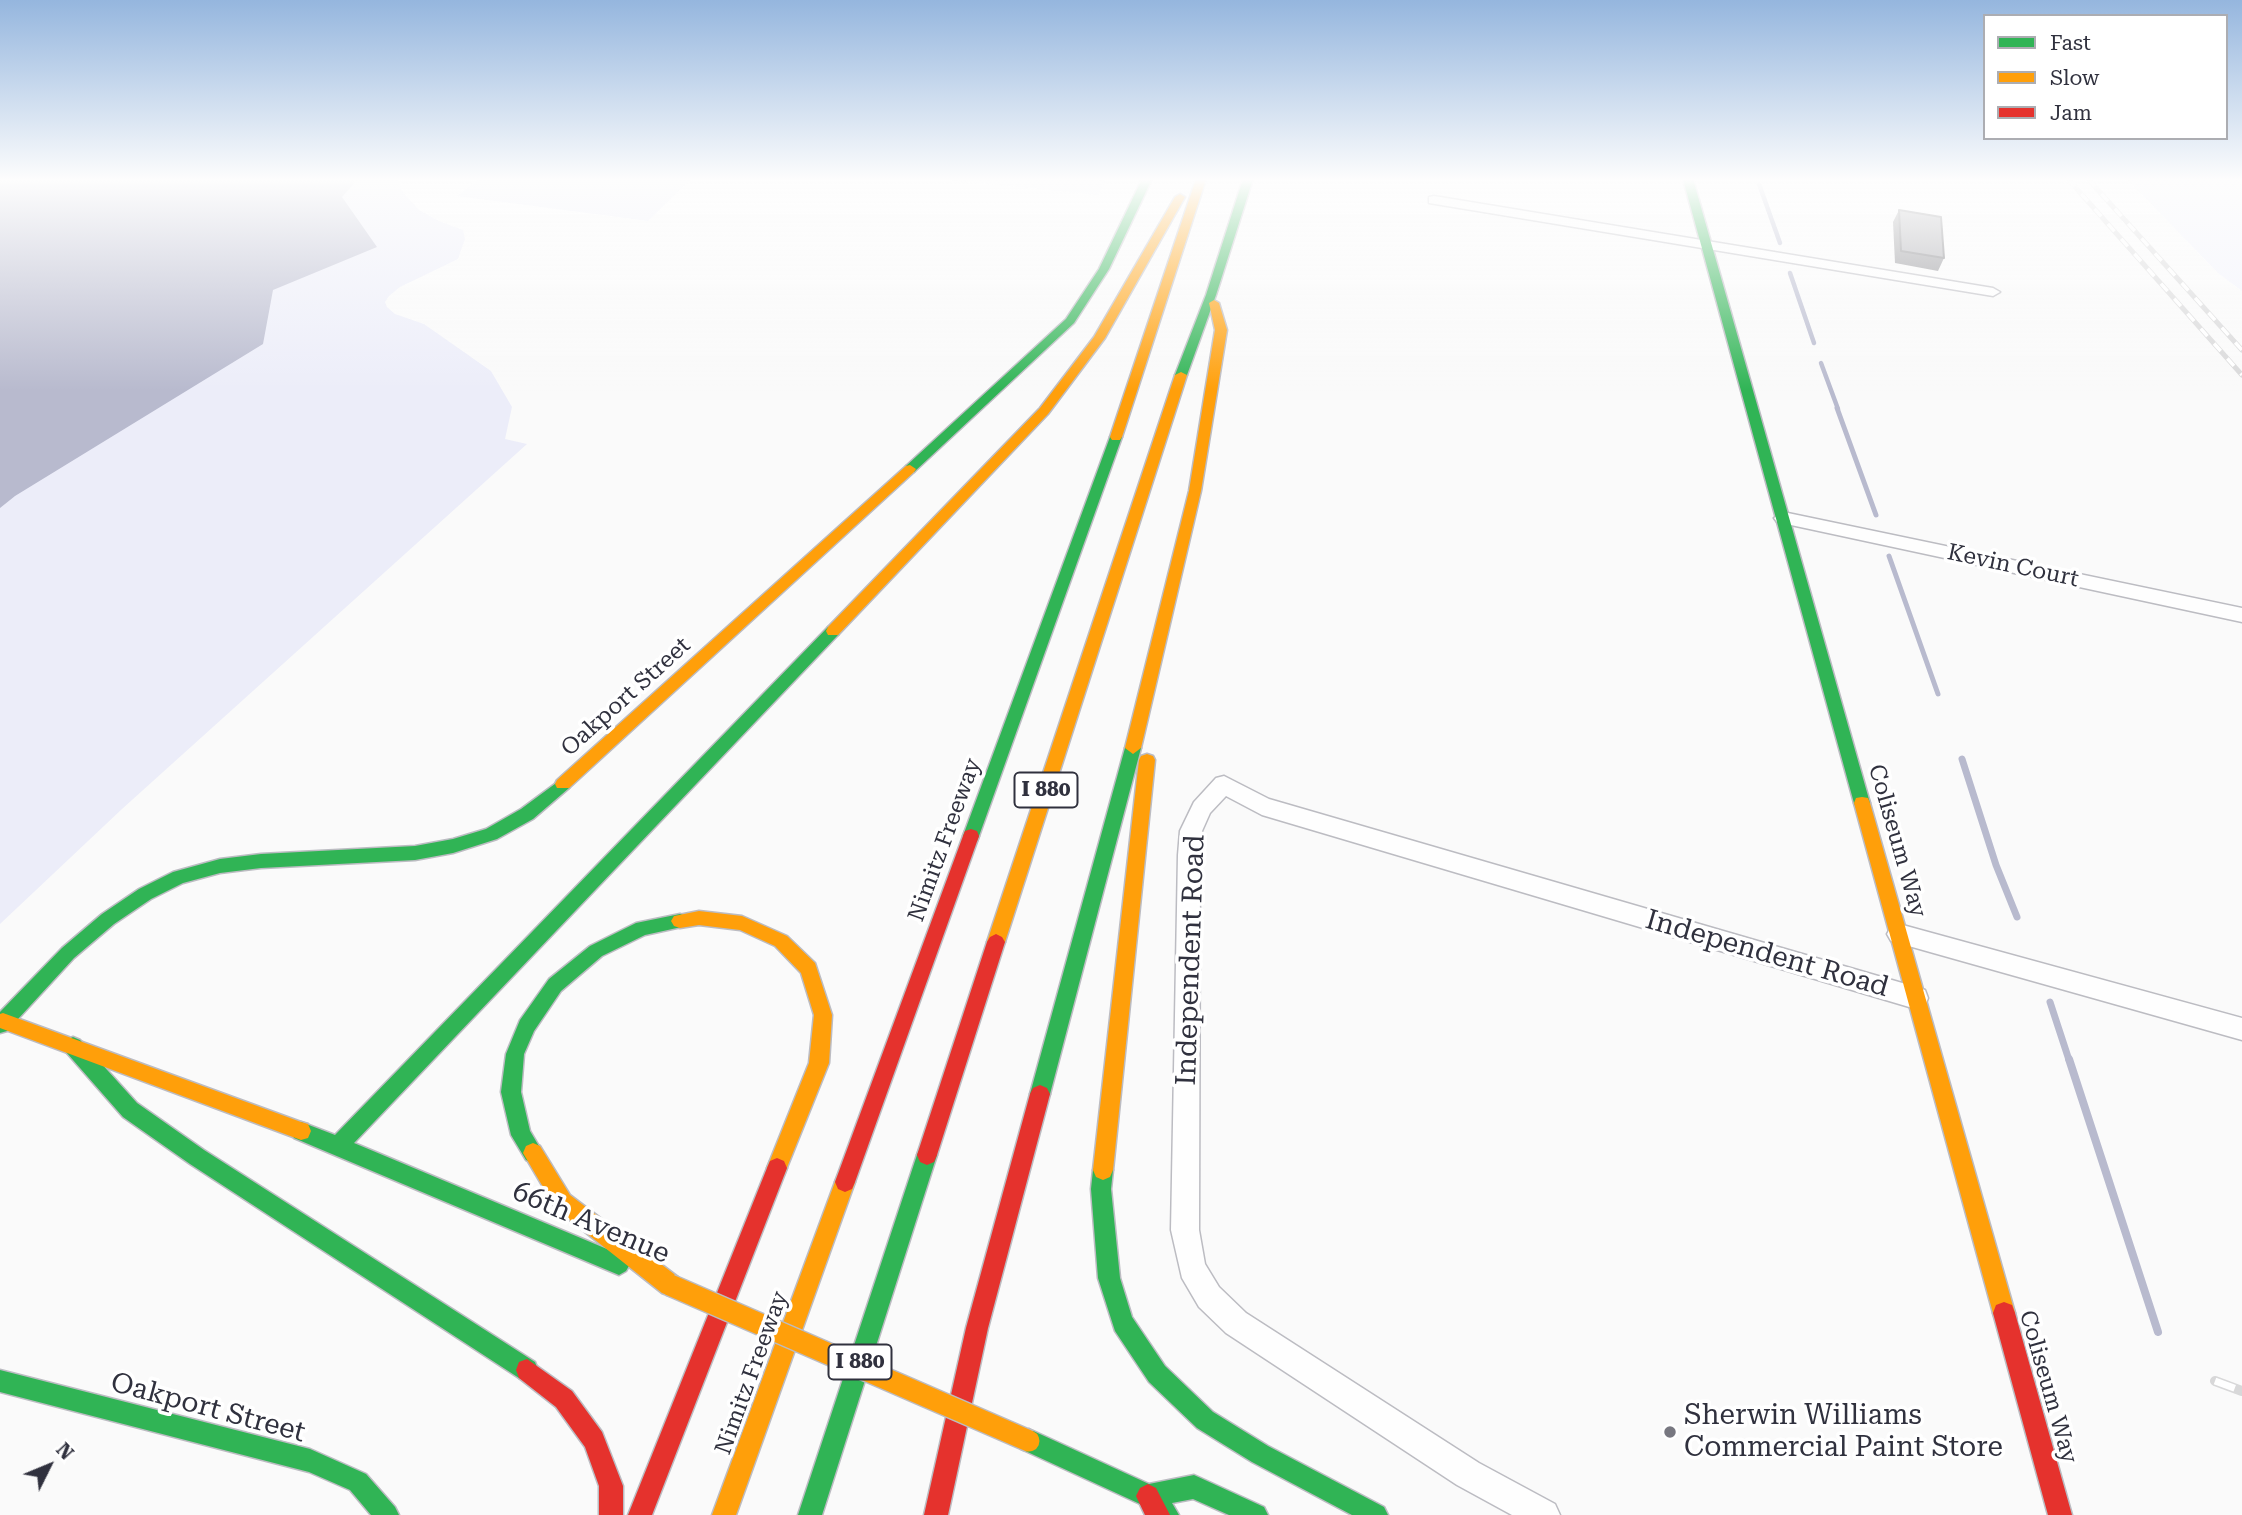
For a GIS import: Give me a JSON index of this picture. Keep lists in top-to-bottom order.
{
  "streets": {
    "main road": [
      "Oakport Street",
      "I 880",
      "Nimitz Freeway",
      "Coliseum Way",
      "66th Avenue"
    ],
    "street": ["Kevin Court", "Independent Road"]
  },
  "crossings": [
    ["Kevin Court", "Coliseum Way"],
    ["Oakport Street", "66th Avenue"],
    ["Coliseum Way", "Independent Road"]
  ],
  "places": ["Sherwin Williams Commercial Paint Store"],
  "legend": ["Fast", "Slow", "Jam"],
  "north": "top right"
}
